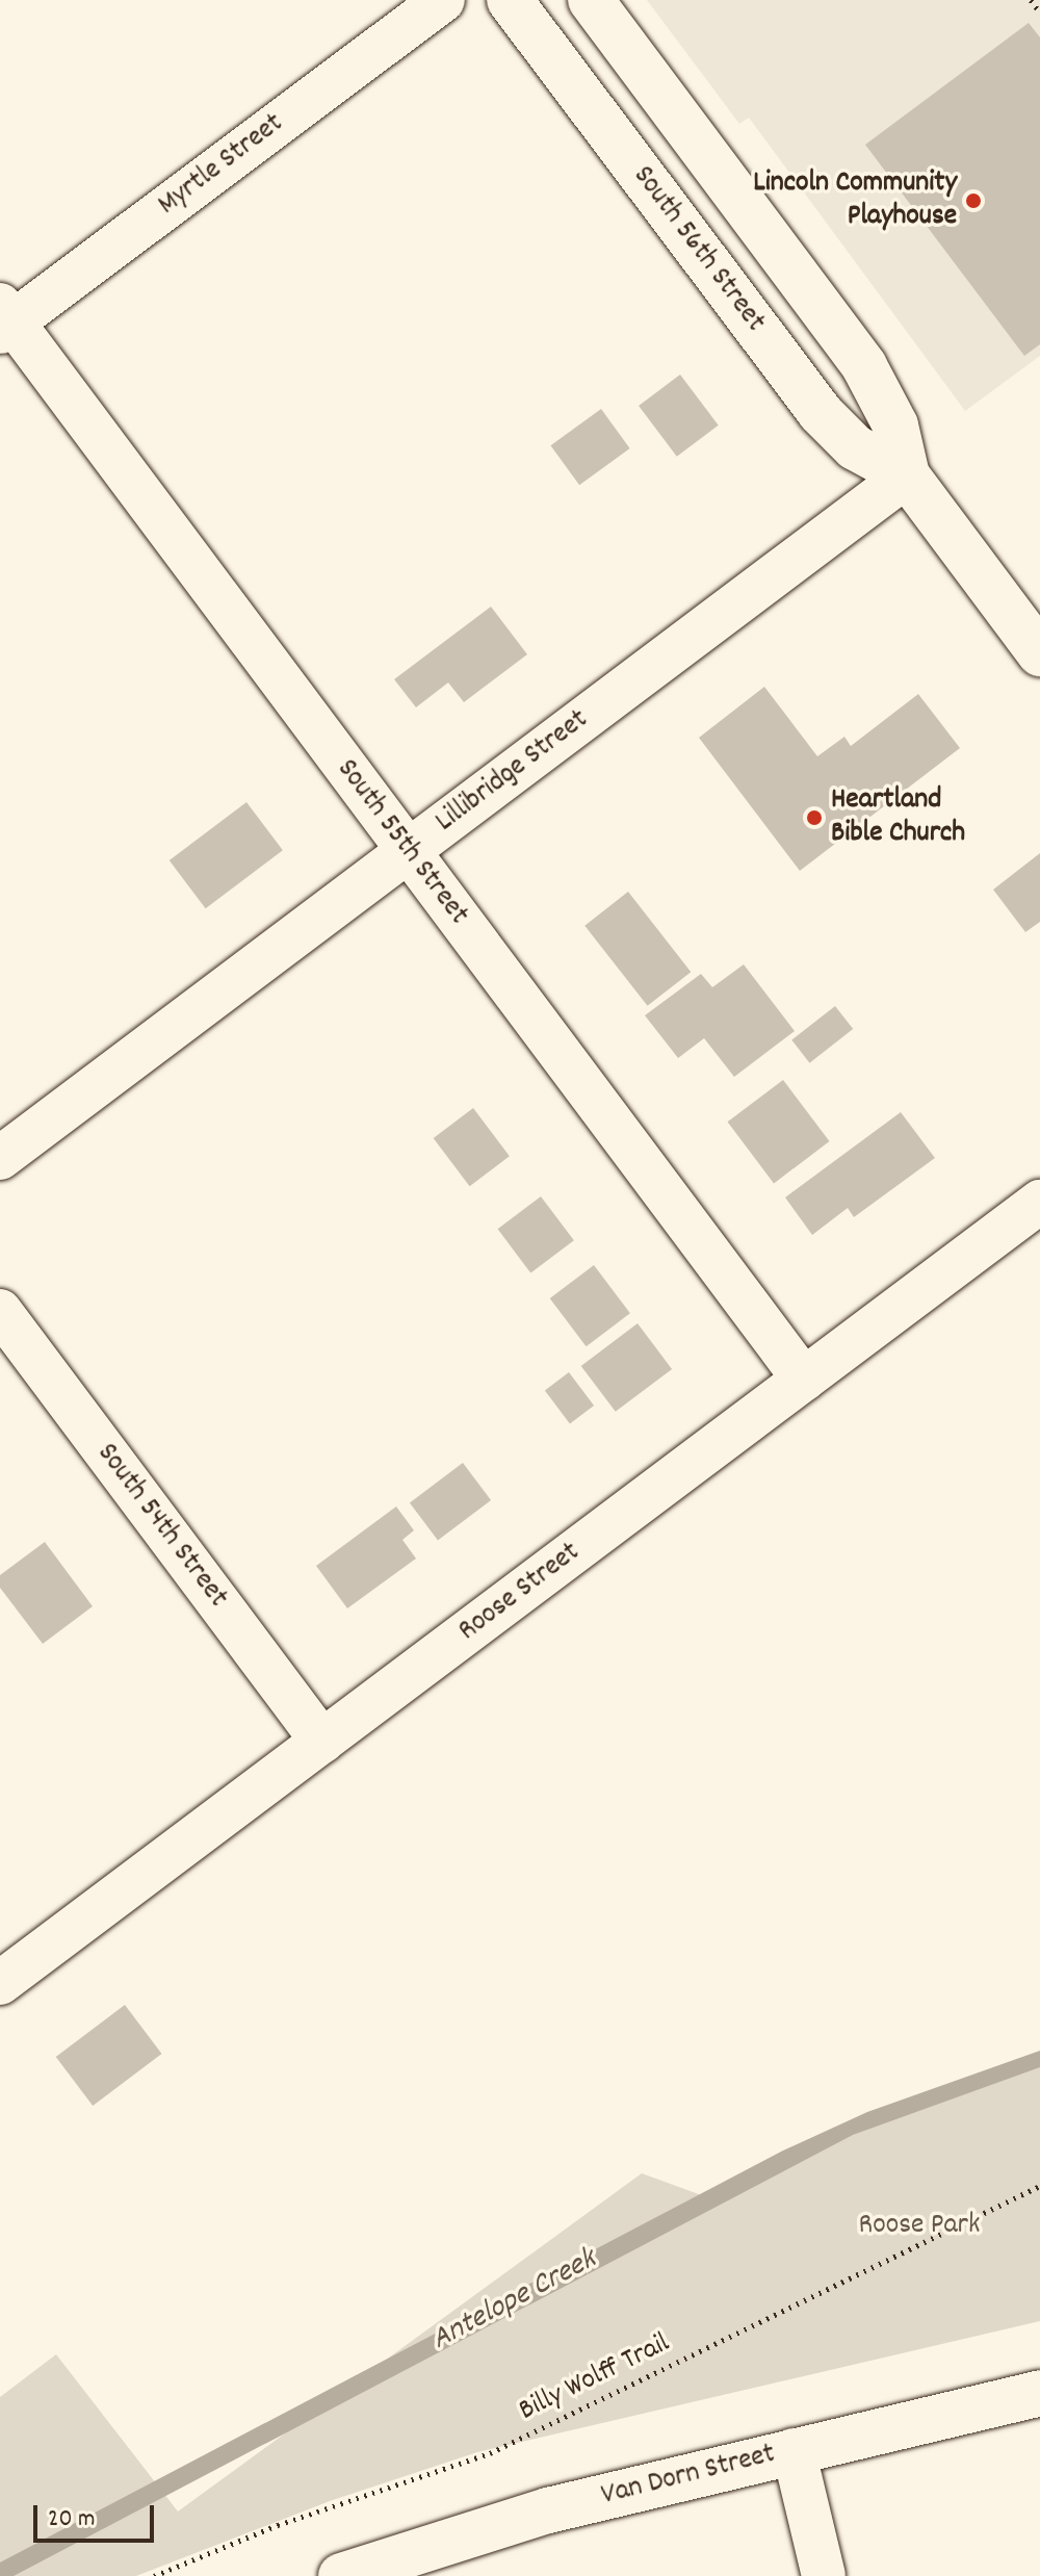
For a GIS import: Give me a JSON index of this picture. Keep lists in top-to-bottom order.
{
  "streets": {
    "main road": ["South 56th Street", "Van Dorn Street"],
    "street": [
      "Myrtle Street",
      "Lillibridge Street",
      "South 55th Street",
      "South 54th Street",
      "Roose Street"
    ],
    "path": ["Billy Wolff Trail"]
  },
  "crossings": [
    ["Myrtle Street", "South 55th Street"],
    ["South 56th Street", "Lillibridge Street"],
    ["Lillibridge Street", "South 55th Street"],
    ["South 55th Street", "Roose Street"],
    ["South 54th Street", "Roose Street"]
  ],
  "water": ["Antelope Creek"],
  "parks": ["Roose Park"],
  "places": ["Lincoln Community Playhouse", "Heartland Bible Church"],
  "scale_bar": "20 m"
}
